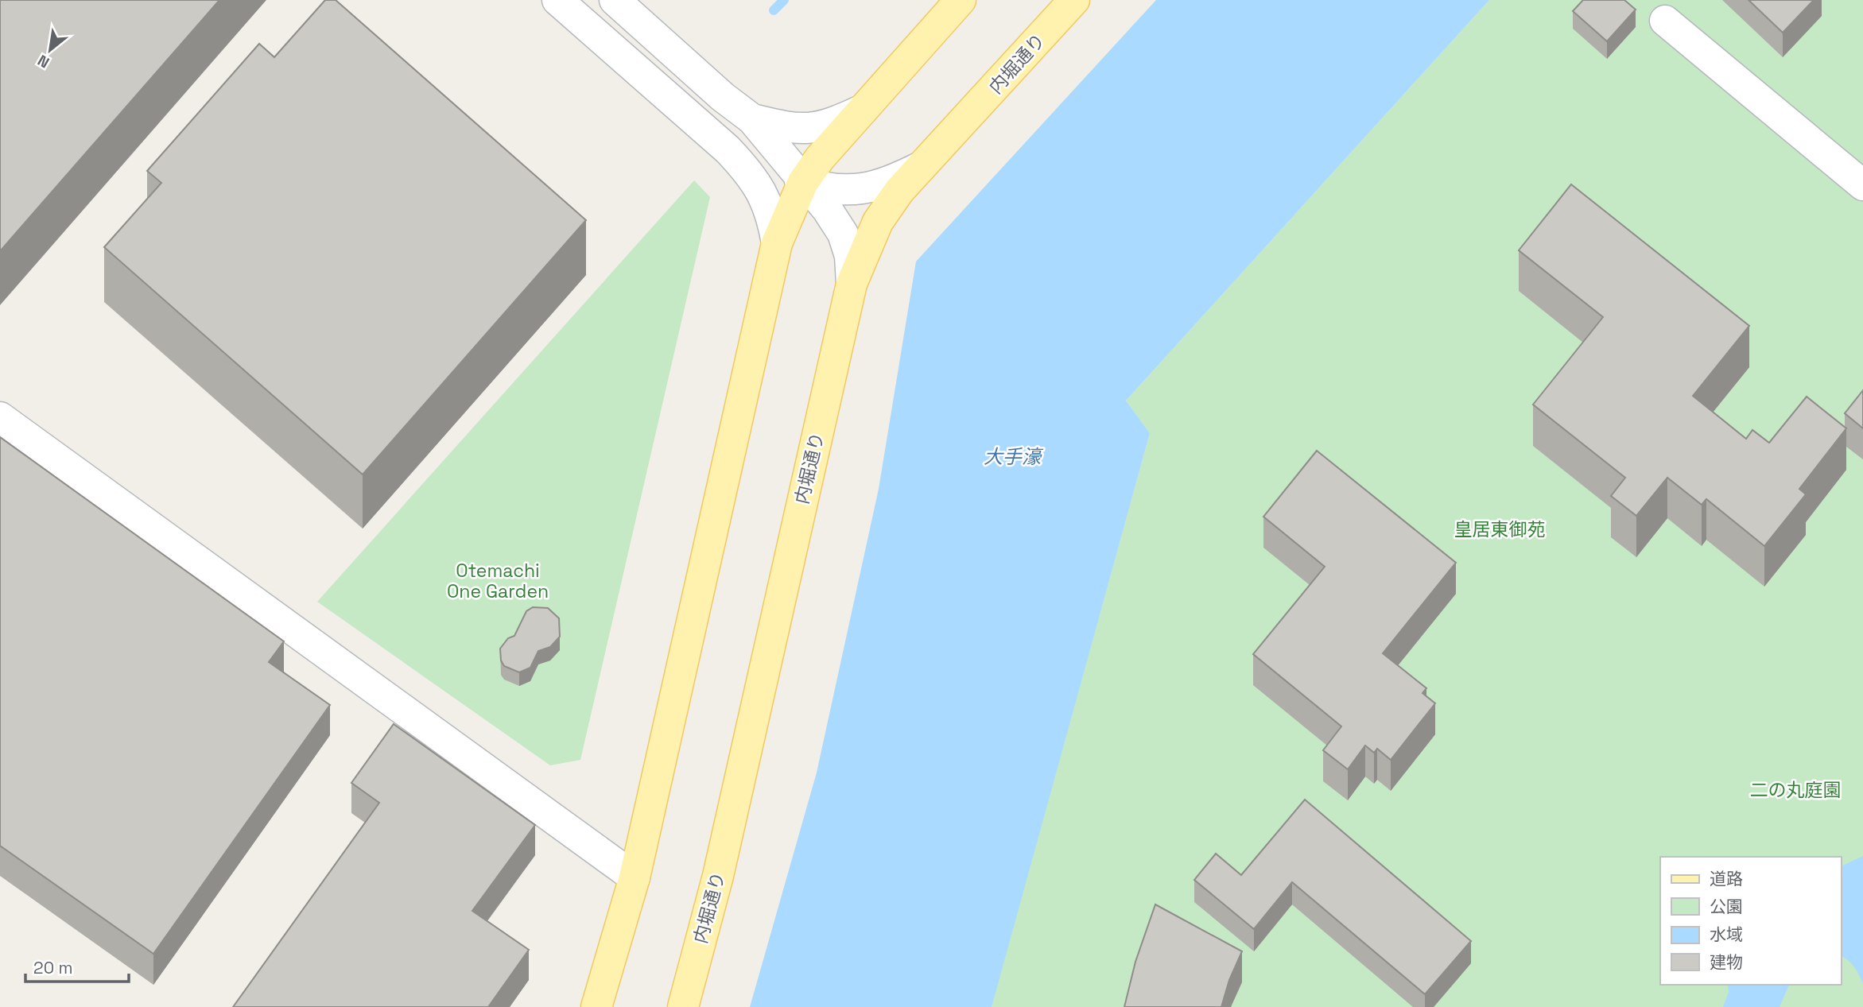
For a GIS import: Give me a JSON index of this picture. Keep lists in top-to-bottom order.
{
  "streets": {
    "main road": ["内堀通り"]
  },
  "water": ["大手濠"],
  "parks": ["皇居東御苑", "Otemachi One Garden", "二の丸庭園"],
  "legend": [
    "道路",
    "公園",
    "水域",
    "建物"
  ],
  "scale_bar": "20 m",
  "north": "bottom left"
}
